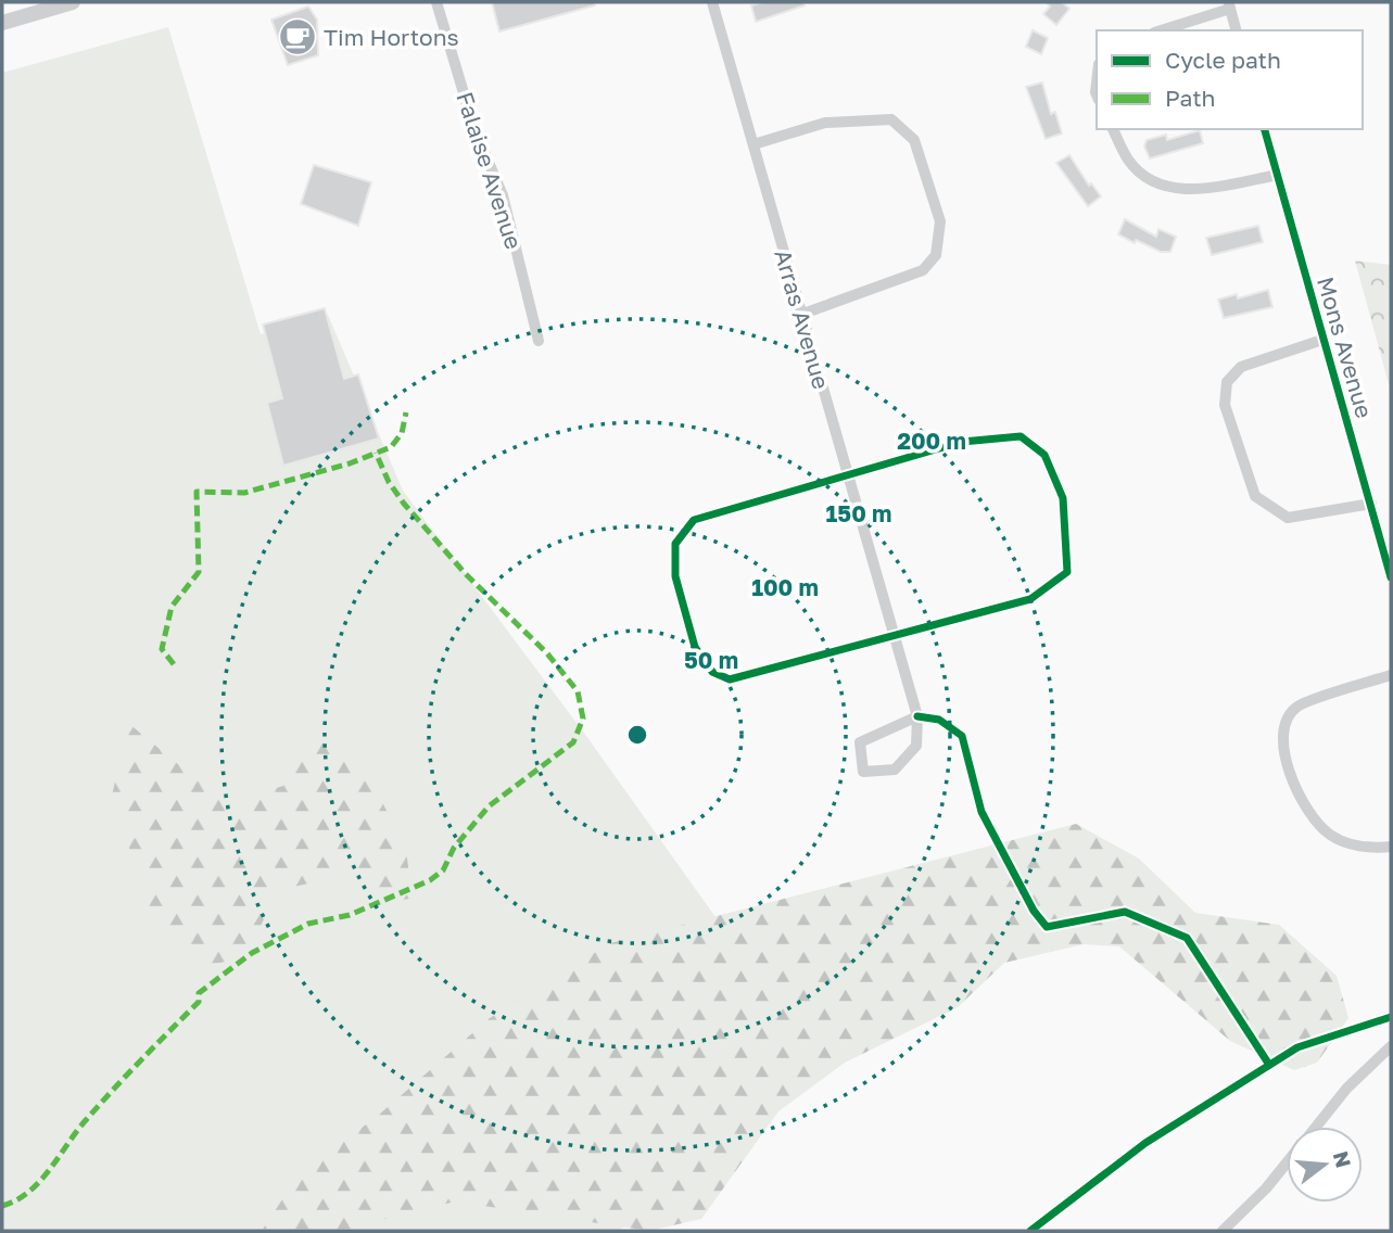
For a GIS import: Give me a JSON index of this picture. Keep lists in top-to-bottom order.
{
  "streets": {
    "street": ["Falaise Avenue", "Arras Avenue", "Mons Avenue"]
  },
  "places": {
    "cafe": ["Tim Hortons"]
  },
  "legend": ["Cycle path", "Path"],
  "north": "right",
  "rings": [
    "200 m",
    "150 m",
    "100 m",
    "50 m"
  ]
}
